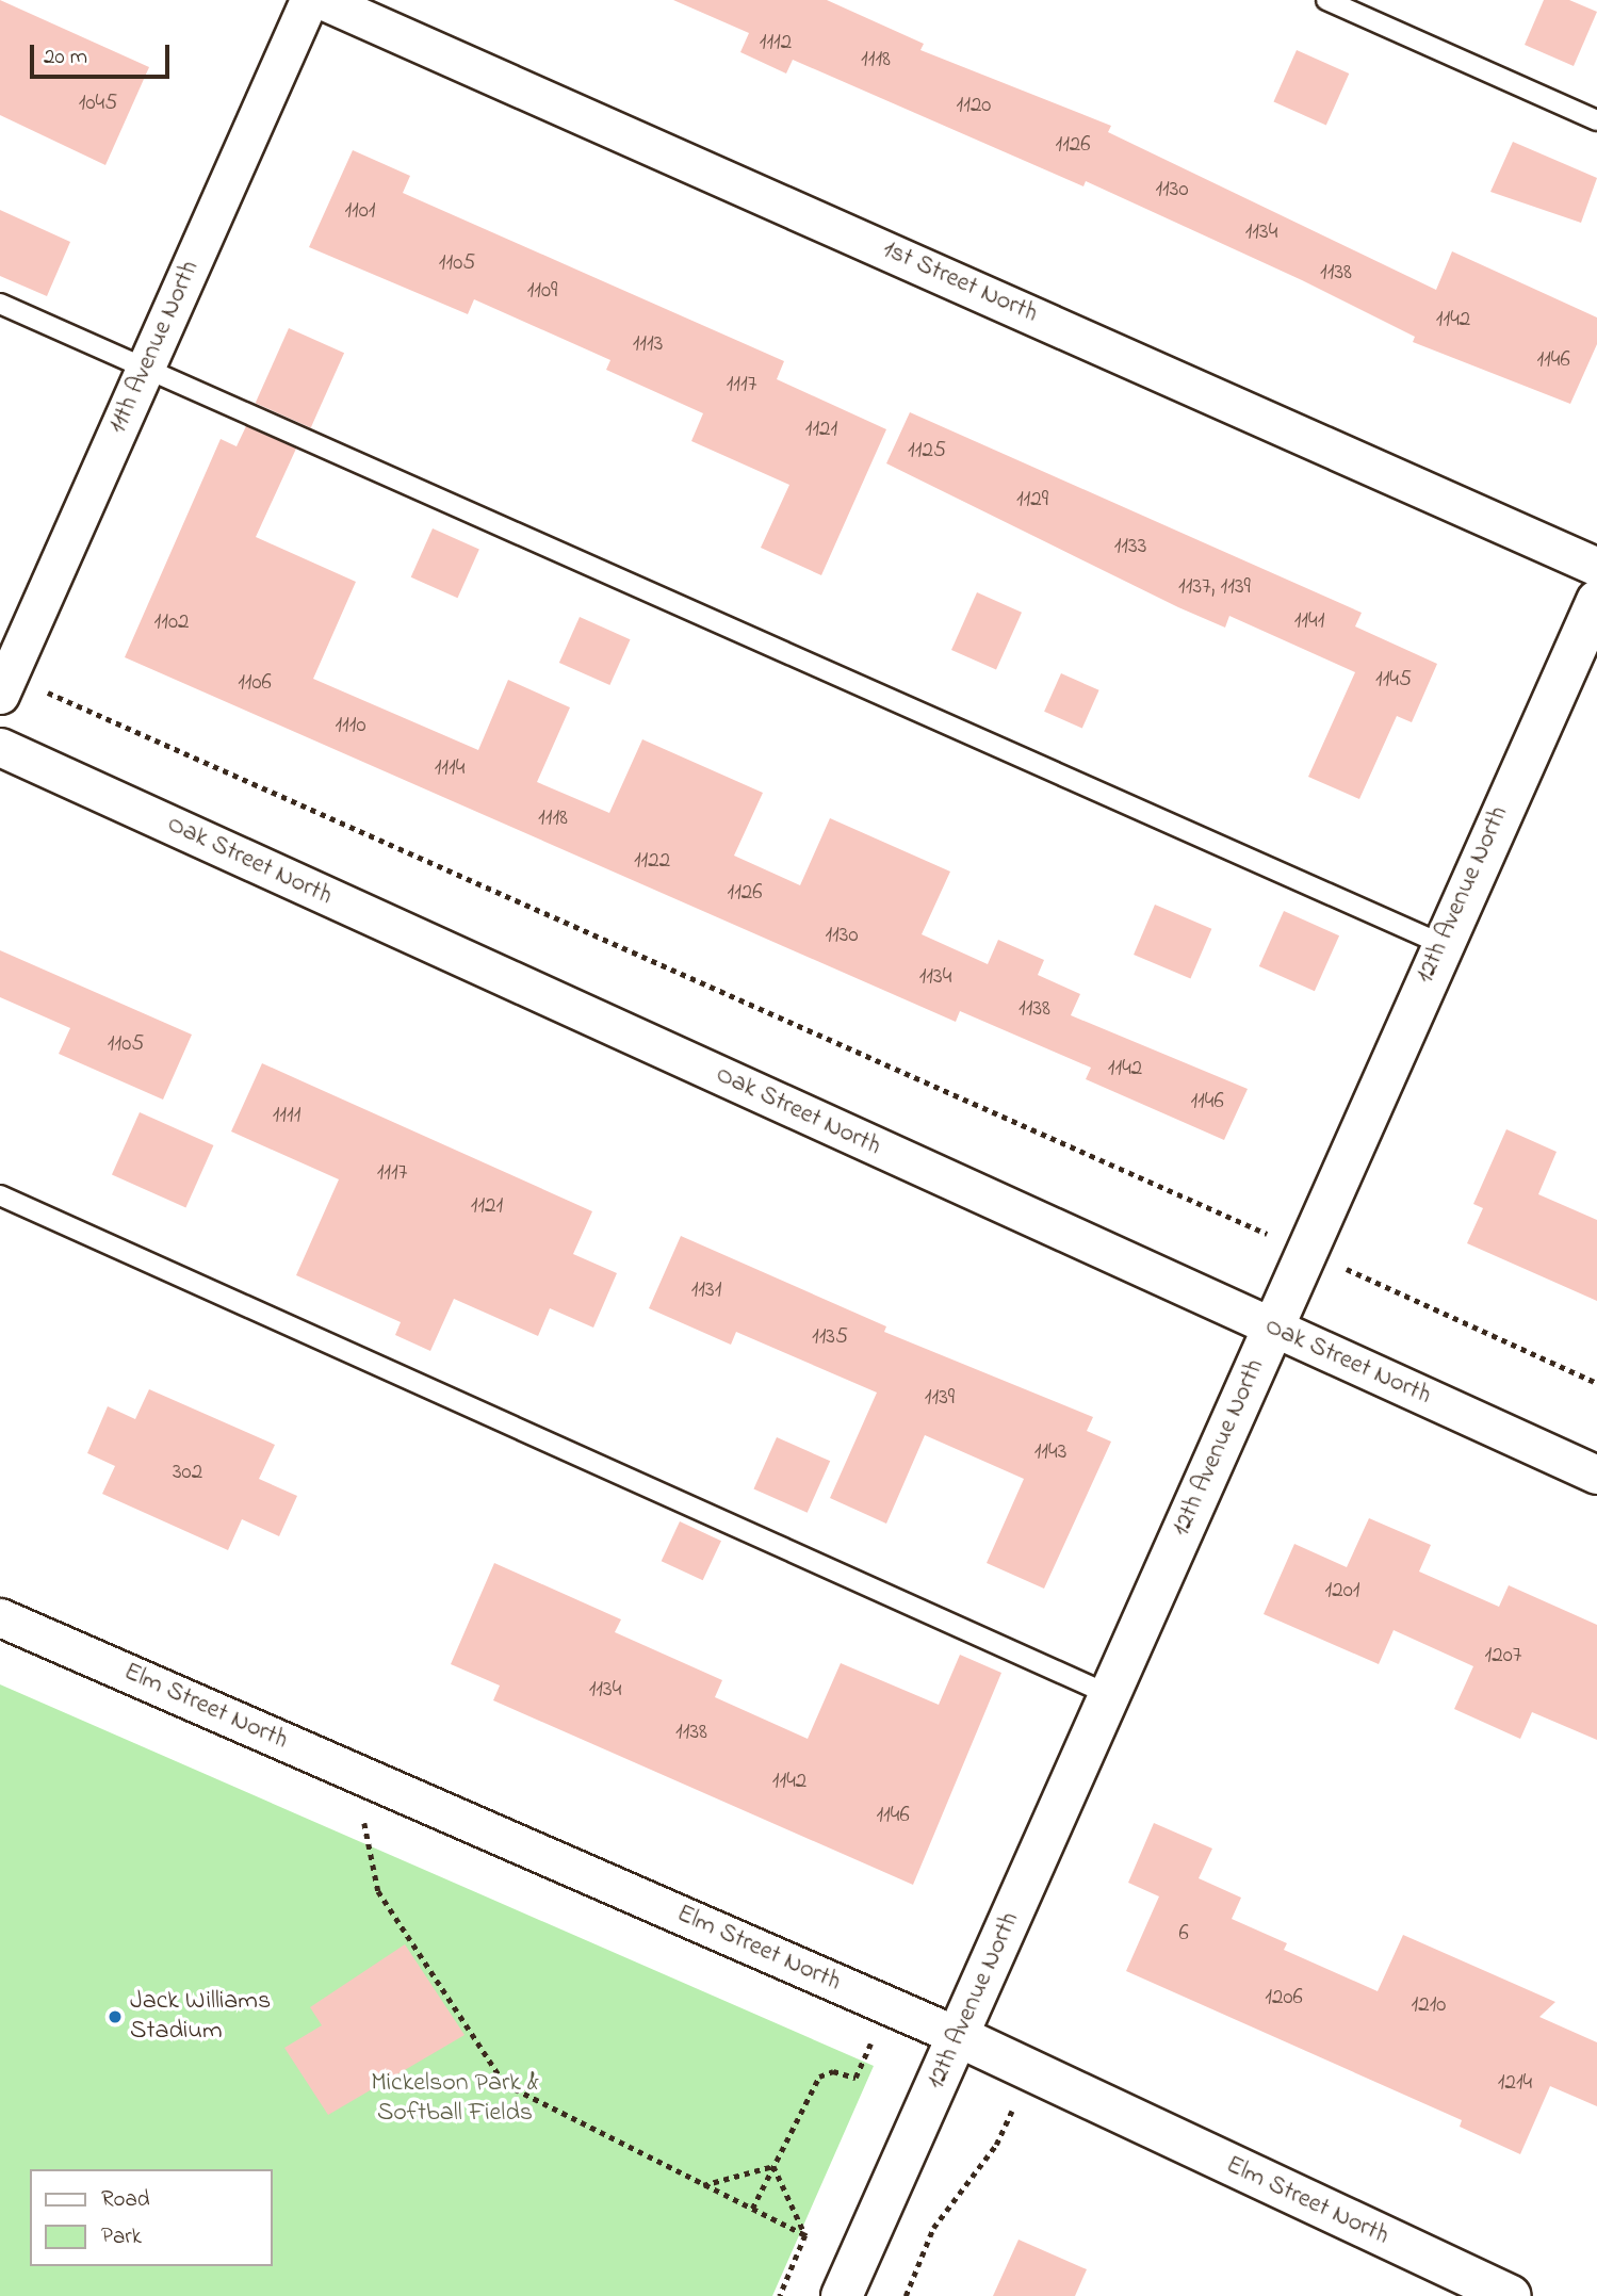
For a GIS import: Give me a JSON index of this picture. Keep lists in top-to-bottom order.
{
  "streets": {
    "main road": ["12th Avenue North", "Elm Street North"],
    "street": ["1st Street North", "11th Avenue North", "Oak Street North"]
  },
  "crossings": [
    ["Oak Street North", "12th Avenue North"],
    ["12th Avenue North", "Elm Street North"]
  ],
  "parks": ["Mickelson Park & Softball Fields"],
  "places": ["Jack Williams Stadium"],
  "house_numbers": [
    "1112",
    "1118",
    "1045",
    "1120",
    "1126",
    "1130",
    "1101",
    "1134",
    "1105",
    "1138",
    "1109",
    "1142",
    "1113",
    "1146",
    "1117",
    "1121",
    "1125",
    "1129",
    "1133",
    "1137, 1139",
    "1141",
    "1102",
    "1145",
    "1106",
    "1110",
    "1114",
    "1118",
    "1122",
    "1126",
    "1130",
    "1134",
    "1138",
    "1105",
    "1142",
    "1146",
    "1111",
    "1117",
    "1121",
    "1131",
    "1135",
    "1139",
    "1143",
    "302",
    "1201",
    "1207",
    "1134",
    "1138",
    "1142",
    "1146",
    "6",
    "1206",
    "1210",
    "1214"
  ],
  "legend": ["Road", "Park"],
  "scale_bar": "20 m"
}
